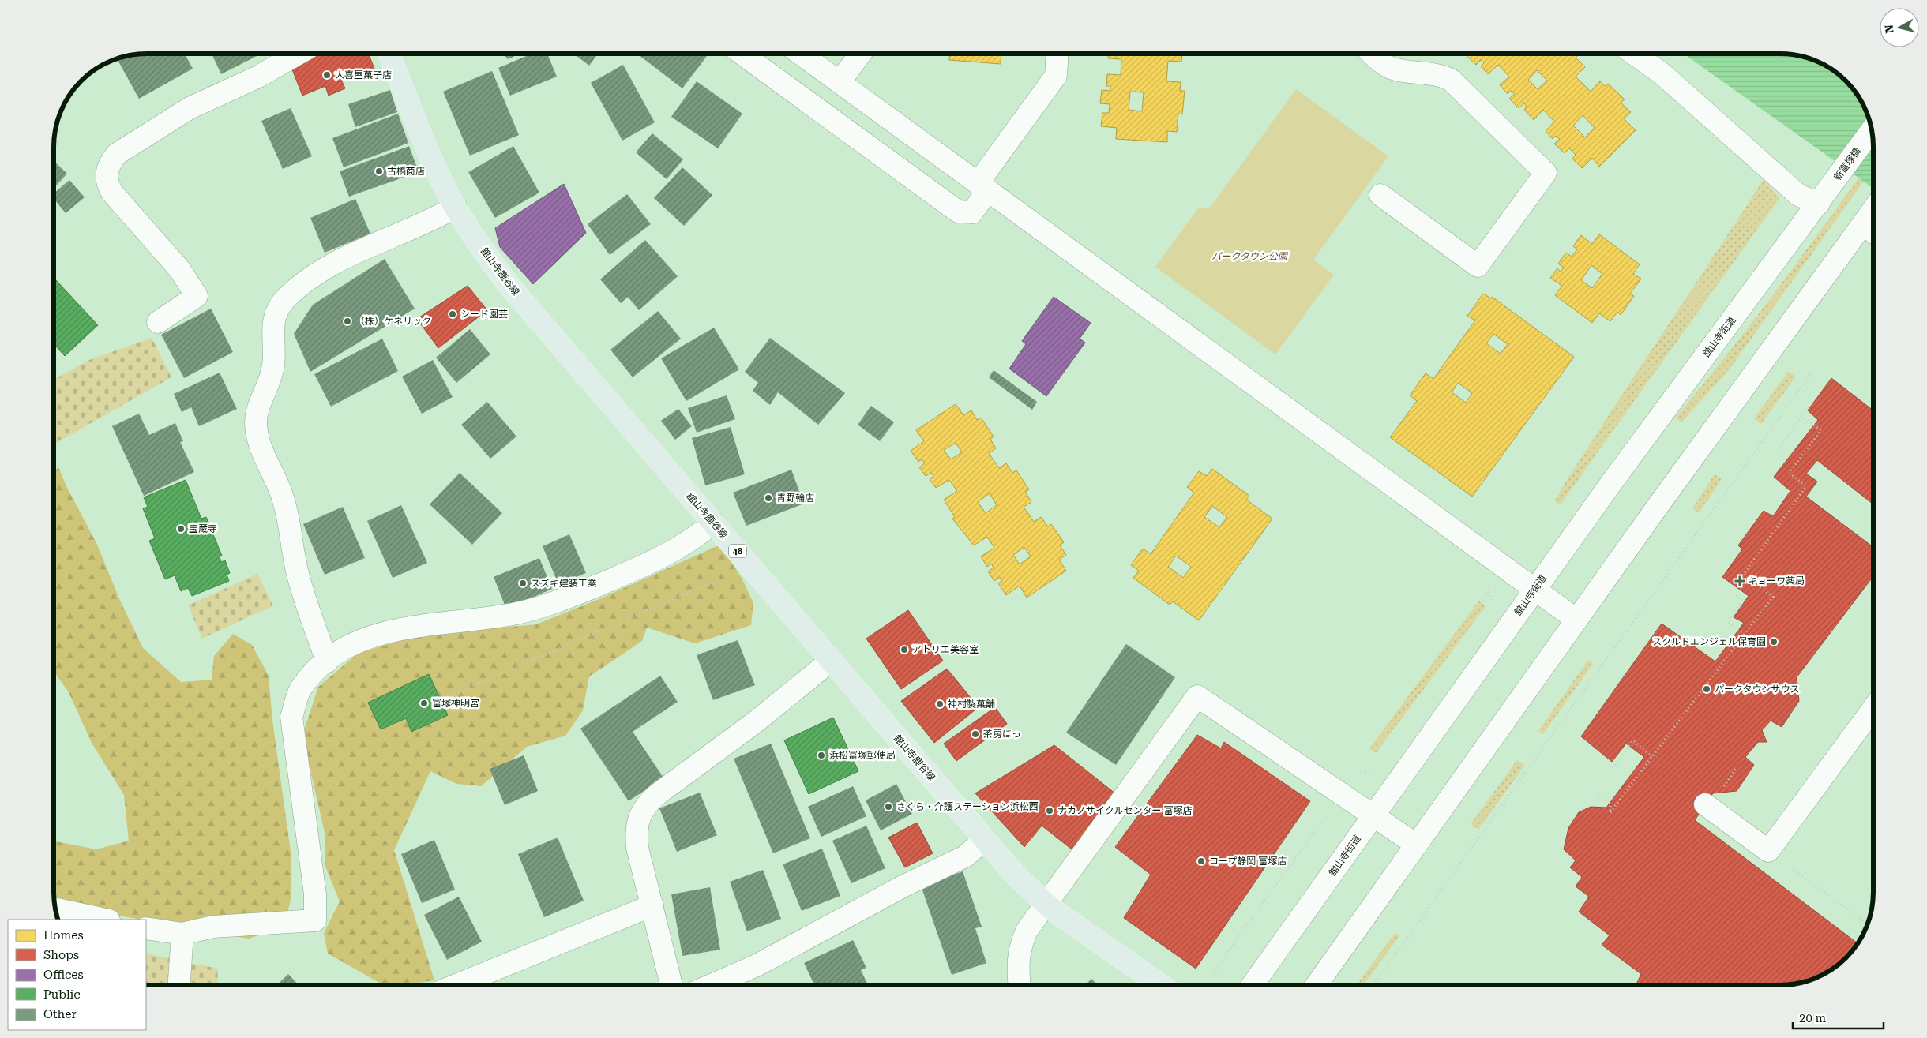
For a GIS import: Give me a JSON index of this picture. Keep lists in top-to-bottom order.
{
  "streets": {
    "main road": ["舘山寺鹿谷線", "48"],
    "street": ["新富塚橋", "舘山寺街道"]
  },
  "crossings": [
    ["新富塚橋", "舘山寺街道"]
  ],
  "parks": ["パークタウン公園"],
  "places": {
    "other": [
      "大喜屋菓子店",
      "古橋商店",
      "シード園芸",
      "（株）ケネリック",
      "青野輪店",
      "宝蔵寺",
      "スズキ建装工業",
      "スクルドエンジェル保育園",
      "アトリエ美容室",
      "パークタウンサウス",
      "富塚神明宮",
      "神村製菓舗",
      "茶房ほっ",
      "浜松富塚郵便局",
      "さくら・介護ステーション浜松西",
      "ナカノサイクルセンター 富塚店",
      "コープ静岡 富塚店"
    ],
    "health": ["キョーワ薬局"]
  },
  "legend": [
    "Homes",
    "Shops",
    "Offices",
    "Public",
    "Other"
  ],
  "scale_bar": "20 m",
  "north": "left"
}
